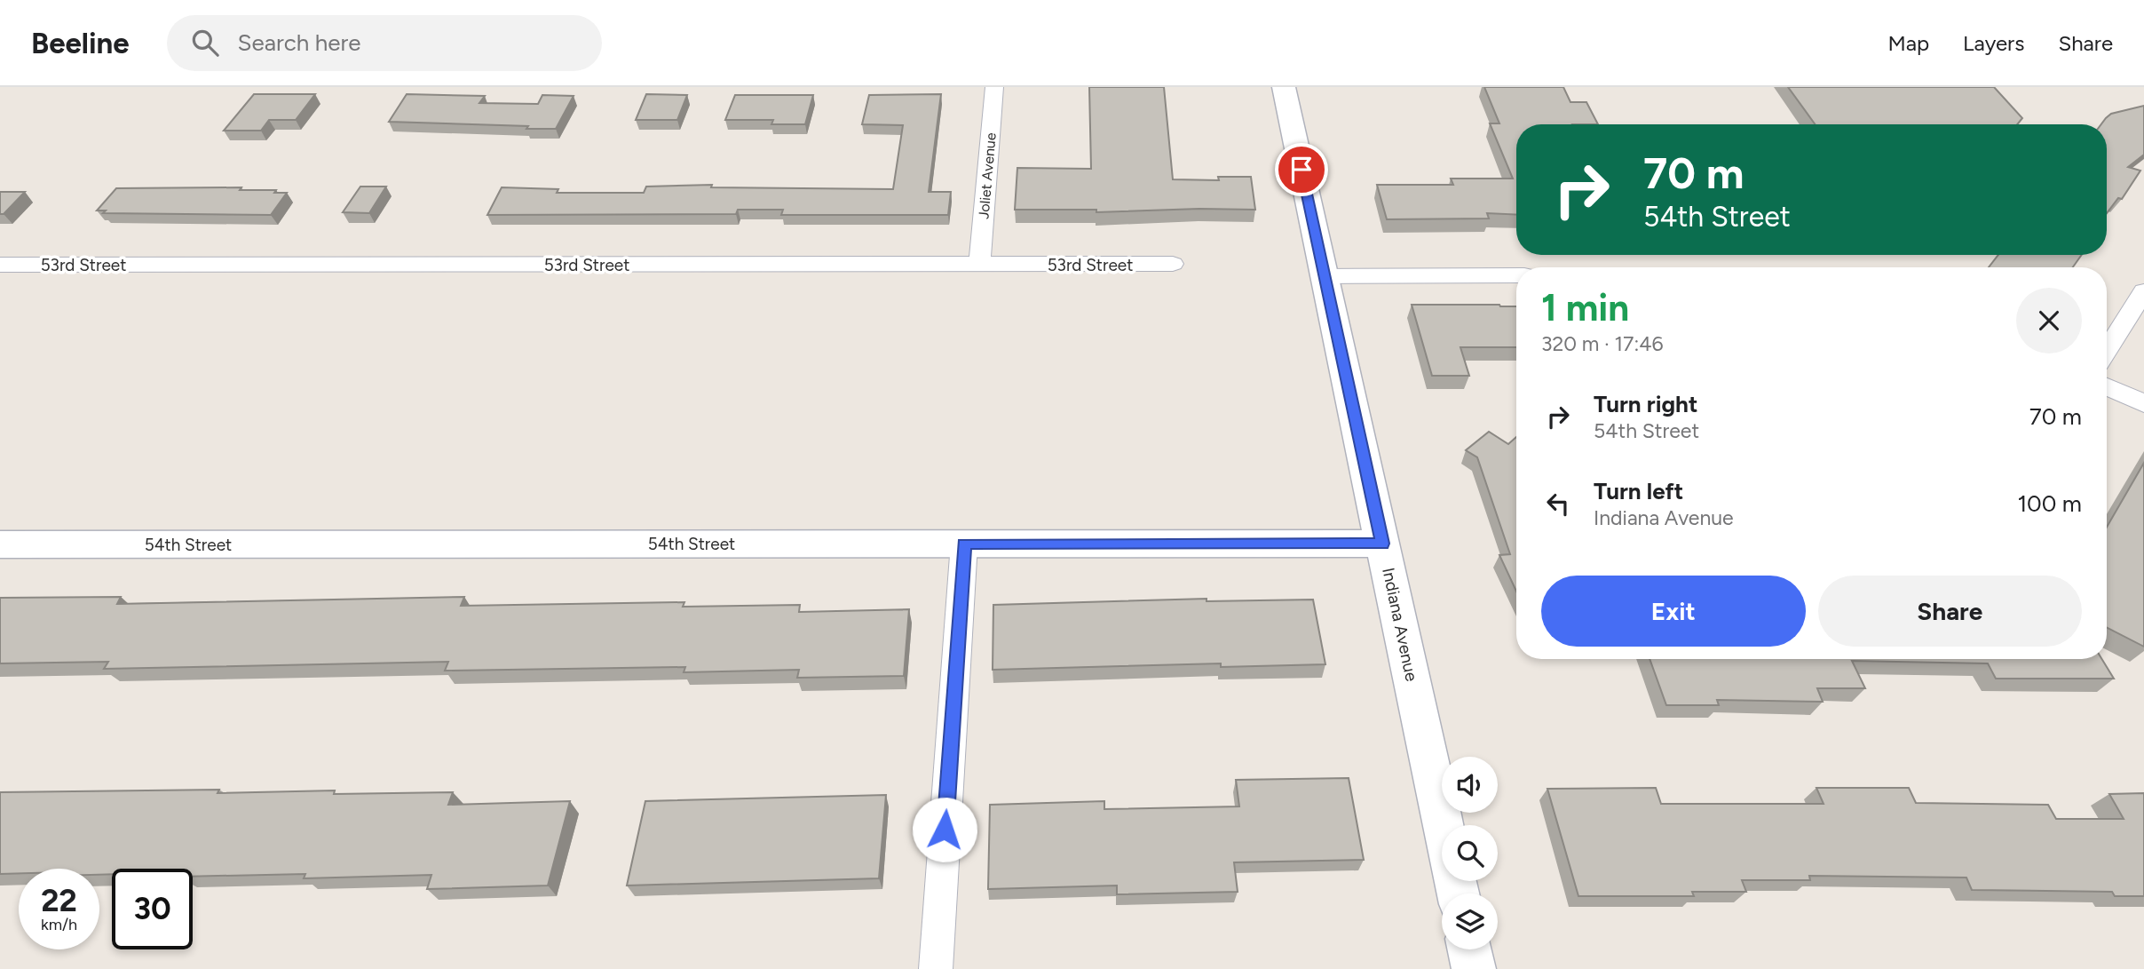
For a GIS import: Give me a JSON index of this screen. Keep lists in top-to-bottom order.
{
  "streets": {
    "street": [
      "Joliet Avenue",
      "53rd Street",
      "54th Street",
      "Indiana Avenue"
    ]
  },
  "crossings": [
    ["Joliet Avenue", "53rd Street"],
    ["54th Street", "Indiana Avenue"]
  ],
  "page": {
    "header": "Beeline",
    "search": "Search here",
    "nav": ["Map", "Layers", "Share"],
    "turn": ["70 m", "54th Street"],
    "heading": ["1 min", "320 m · 17:46"],
    "list": [
      {
        "name": "Turn right",
        "note": "54th Street",
        "value": "70 m"
      },
      {
        "name": "Turn left",
        "note": "Indiana Avenue",
        "value": "100 m"
      }
    ],
    "buttons": ["Exit", "Share"],
    "speed": "22 km/h",
    "limit": "30"
  }
}
